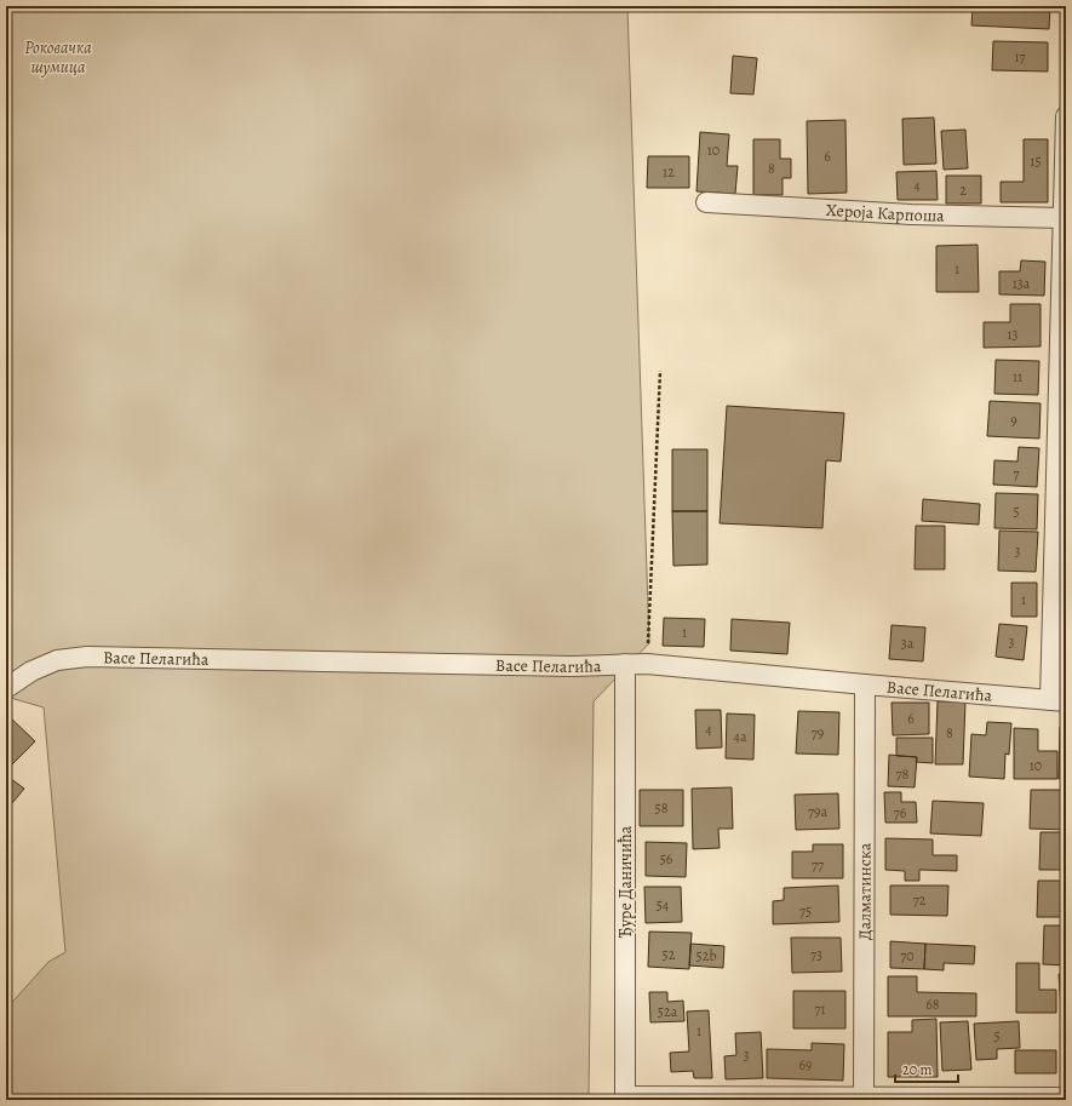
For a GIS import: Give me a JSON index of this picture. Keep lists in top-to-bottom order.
{
  "streets": {
    "street": [
      "Хероја Карпоша",
      "Васе Пелагића",
      "Ђуре Даничића",
      "Далматинска"
    ]
  },
  "crossings": [
    ["Васе Пелагића", "Ђуре Даничића"],
    ["Васе Пелагића", "Далматинска"]
  ],
  "parks": ["Роковачка шумица"],
  "house_numbers": [
    "17",
    "10",
    "6",
    "15",
    "8",
    "12",
    "4",
    "2",
    "1",
    "13a",
    "13",
    "11",
    "9",
    "7",
    "5",
    "3",
    "1",
    "1",
    "3",
    "3a",
    "6",
    "4",
    "79",
    "8",
    "4a",
    "10",
    "78",
    "58",
    "79a",
    "76",
    "56",
    "77",
    "72",
    "54",
    "75",
    "52",
    "73",
    "52b",
    "70",
    "68",
    "71",
    "52a",
    "1",
    "5",
    "3",
    "69"
  ],
  "scale_bar": "20 m"
}
